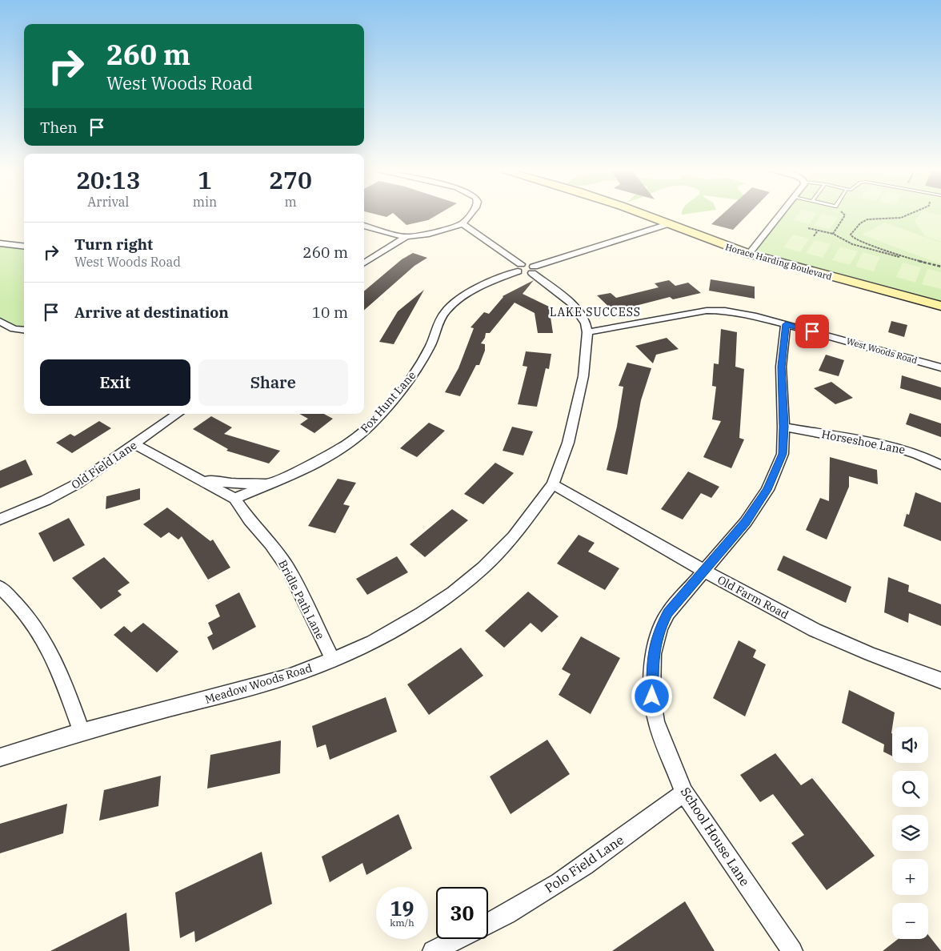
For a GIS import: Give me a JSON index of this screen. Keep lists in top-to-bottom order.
{
  "streets": {
    "street": [
      "Horace Harding Boulevard",
      "West Woods Road",
      "Fox Hunt Lane",
      "Horseshoe Lane",
      "Old Field Lane",
      "Old Farm Road",
      "Bridle Path Lane",
      "Meadow Woods Road",
      "School House Lane",
      "Polo Field Lane"
    ]
  },
  "crossings": [
    ["Horace Harding Boulevard", "Fox Hunt Lane"],
    ["West Woods Road", "Meadow Woods Road"],
    ["West Woods Road", "School House Lane"],
    ["Fox Hunt Lane", "Bridle Path Lane"],
    ["Fox Hunt Lane", "Meadow Woods Road"],
    ["Horseshoe Lane", "School House Lane"],
    ["Old Field Lane", "Bridle Path Lane"],
    ["Old Farm Road", "Meadow Woods Road"],
    ["Old Farm Road", "School House Lane"],
    ["Bridle Path Lane", "Meadow Woods Road"],
    ["School House Lane", "Polo Field Lane"]
  ],
  "districts": ["LAKE SUCCESS"],
  "page": {
    "turn": ["260 m", "West Woods Road"],
    "then": "Then",
    "eta": [
      "20:13",
      "Arrival",
      "1",
      "min",
      "270",
      "m"
    ],
    "list": [
      {
        "name": "Turn right",
        "note": "West Woods Road",
        "value": "260 m"
      },
      {
        "name": "Arrive at destination",
        "value": "10 m"
      }
    ],
    "buttons": ["Exit", "Share"],
    "map_buttons": ["+", "−"],
    "speed": "19 km/h",
    "limit": "30"
  }
}
